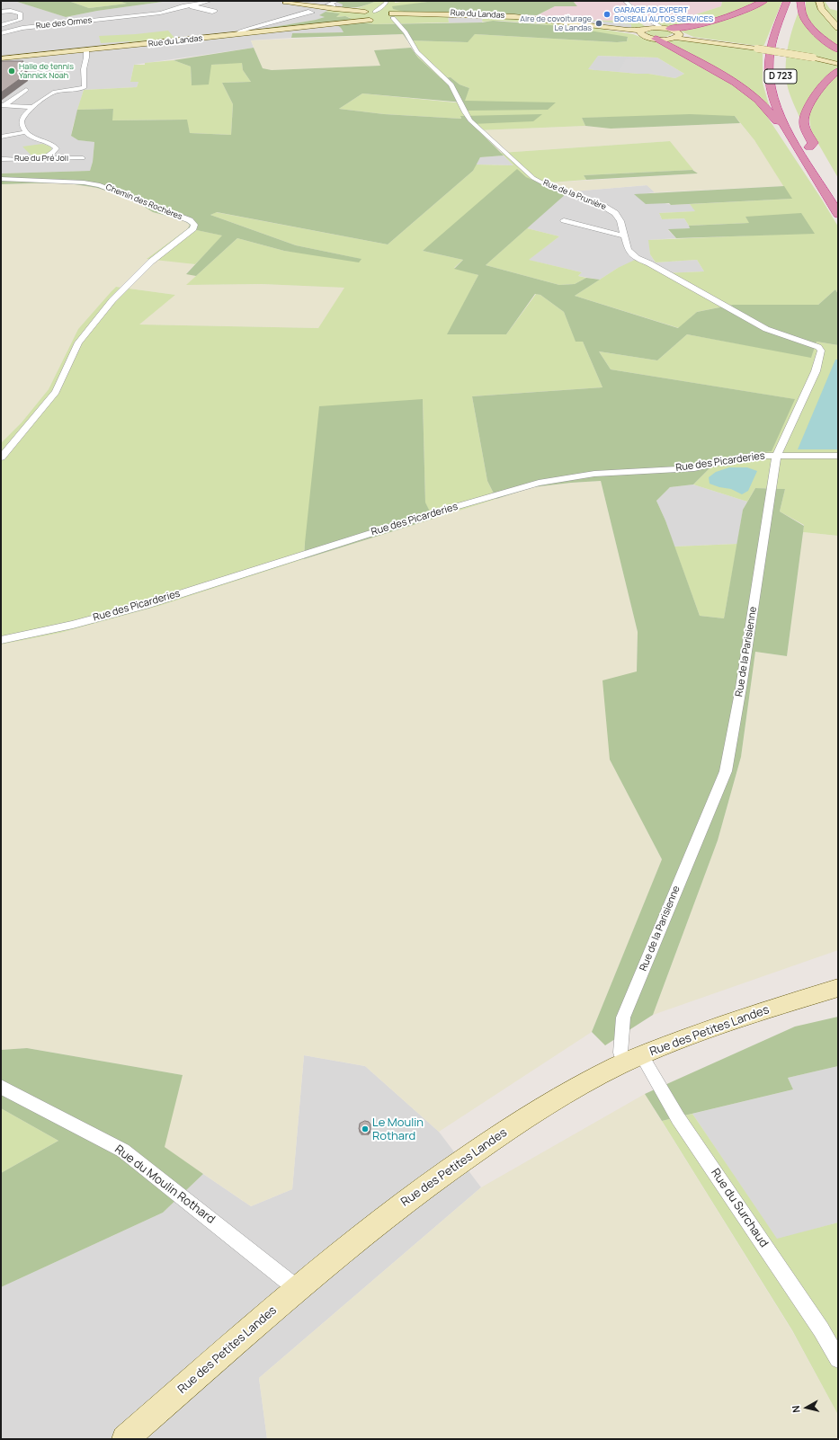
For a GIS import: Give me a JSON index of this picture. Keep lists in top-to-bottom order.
{
  "streets": {
    "highway": ["D 723"],
    "street": [
      "Rue du Landas",
      "Rue des Ormes",
      "Rue du Pré Joli",
      "Rue de la Prunière",
      "Chemin des Rochères",
      "Rue des Picarderies",
      "Rue de la Parisienne",
      "Rue des Petites Landes",
      "Rue du Moulin Rothard",
      "Rue du Surchaud"
    ]
  },
  "crossings": [
    ["Rue du Landas", "Rue de la Prunière"],
    ["Rue de la Prunière", "Rue de la Parisienne"],
    ["Rue des Picarderies", "Rue de la Parisienne"],
    ["Rue de la Parisienne", "Rue des Petites Landes"],
    ["Rue de la Parisienne", "Rue du Surchaud"],
    ["Rue des Petites Landes", "Rue du Moulin Rothard"],
    ["Rue des Petites Landes", "Rue du Surchaud"]
  ],
  "places": [
    "GARAGE AD EXPERT BOISEAU AUTOS SERVICES",
    "Aire de covoiturage Le Landas",
    "Halle de tennis Yannick Noah",
    "Le Moulin Rothard"
  ],
  "north": "left"
}
